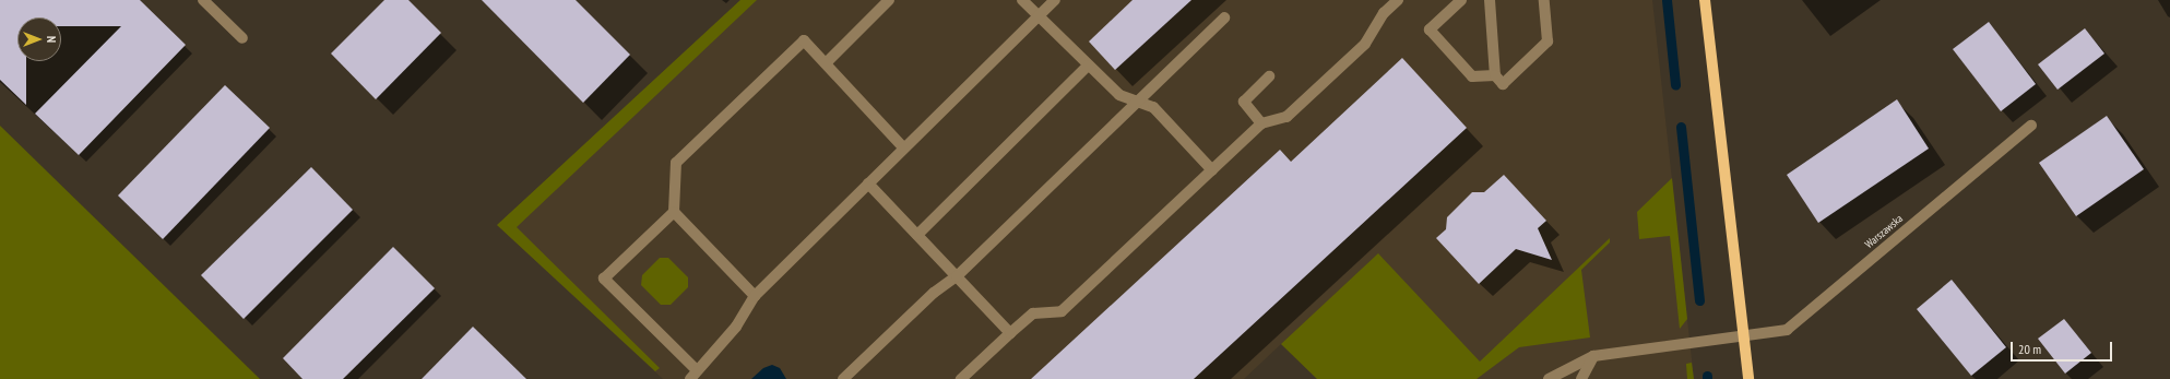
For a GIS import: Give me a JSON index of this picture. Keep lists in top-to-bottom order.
{
  "streets": {
    "street": ["Warszawska"]
  },
  "scale_bar": "20 m",
  "north": "right"
}
